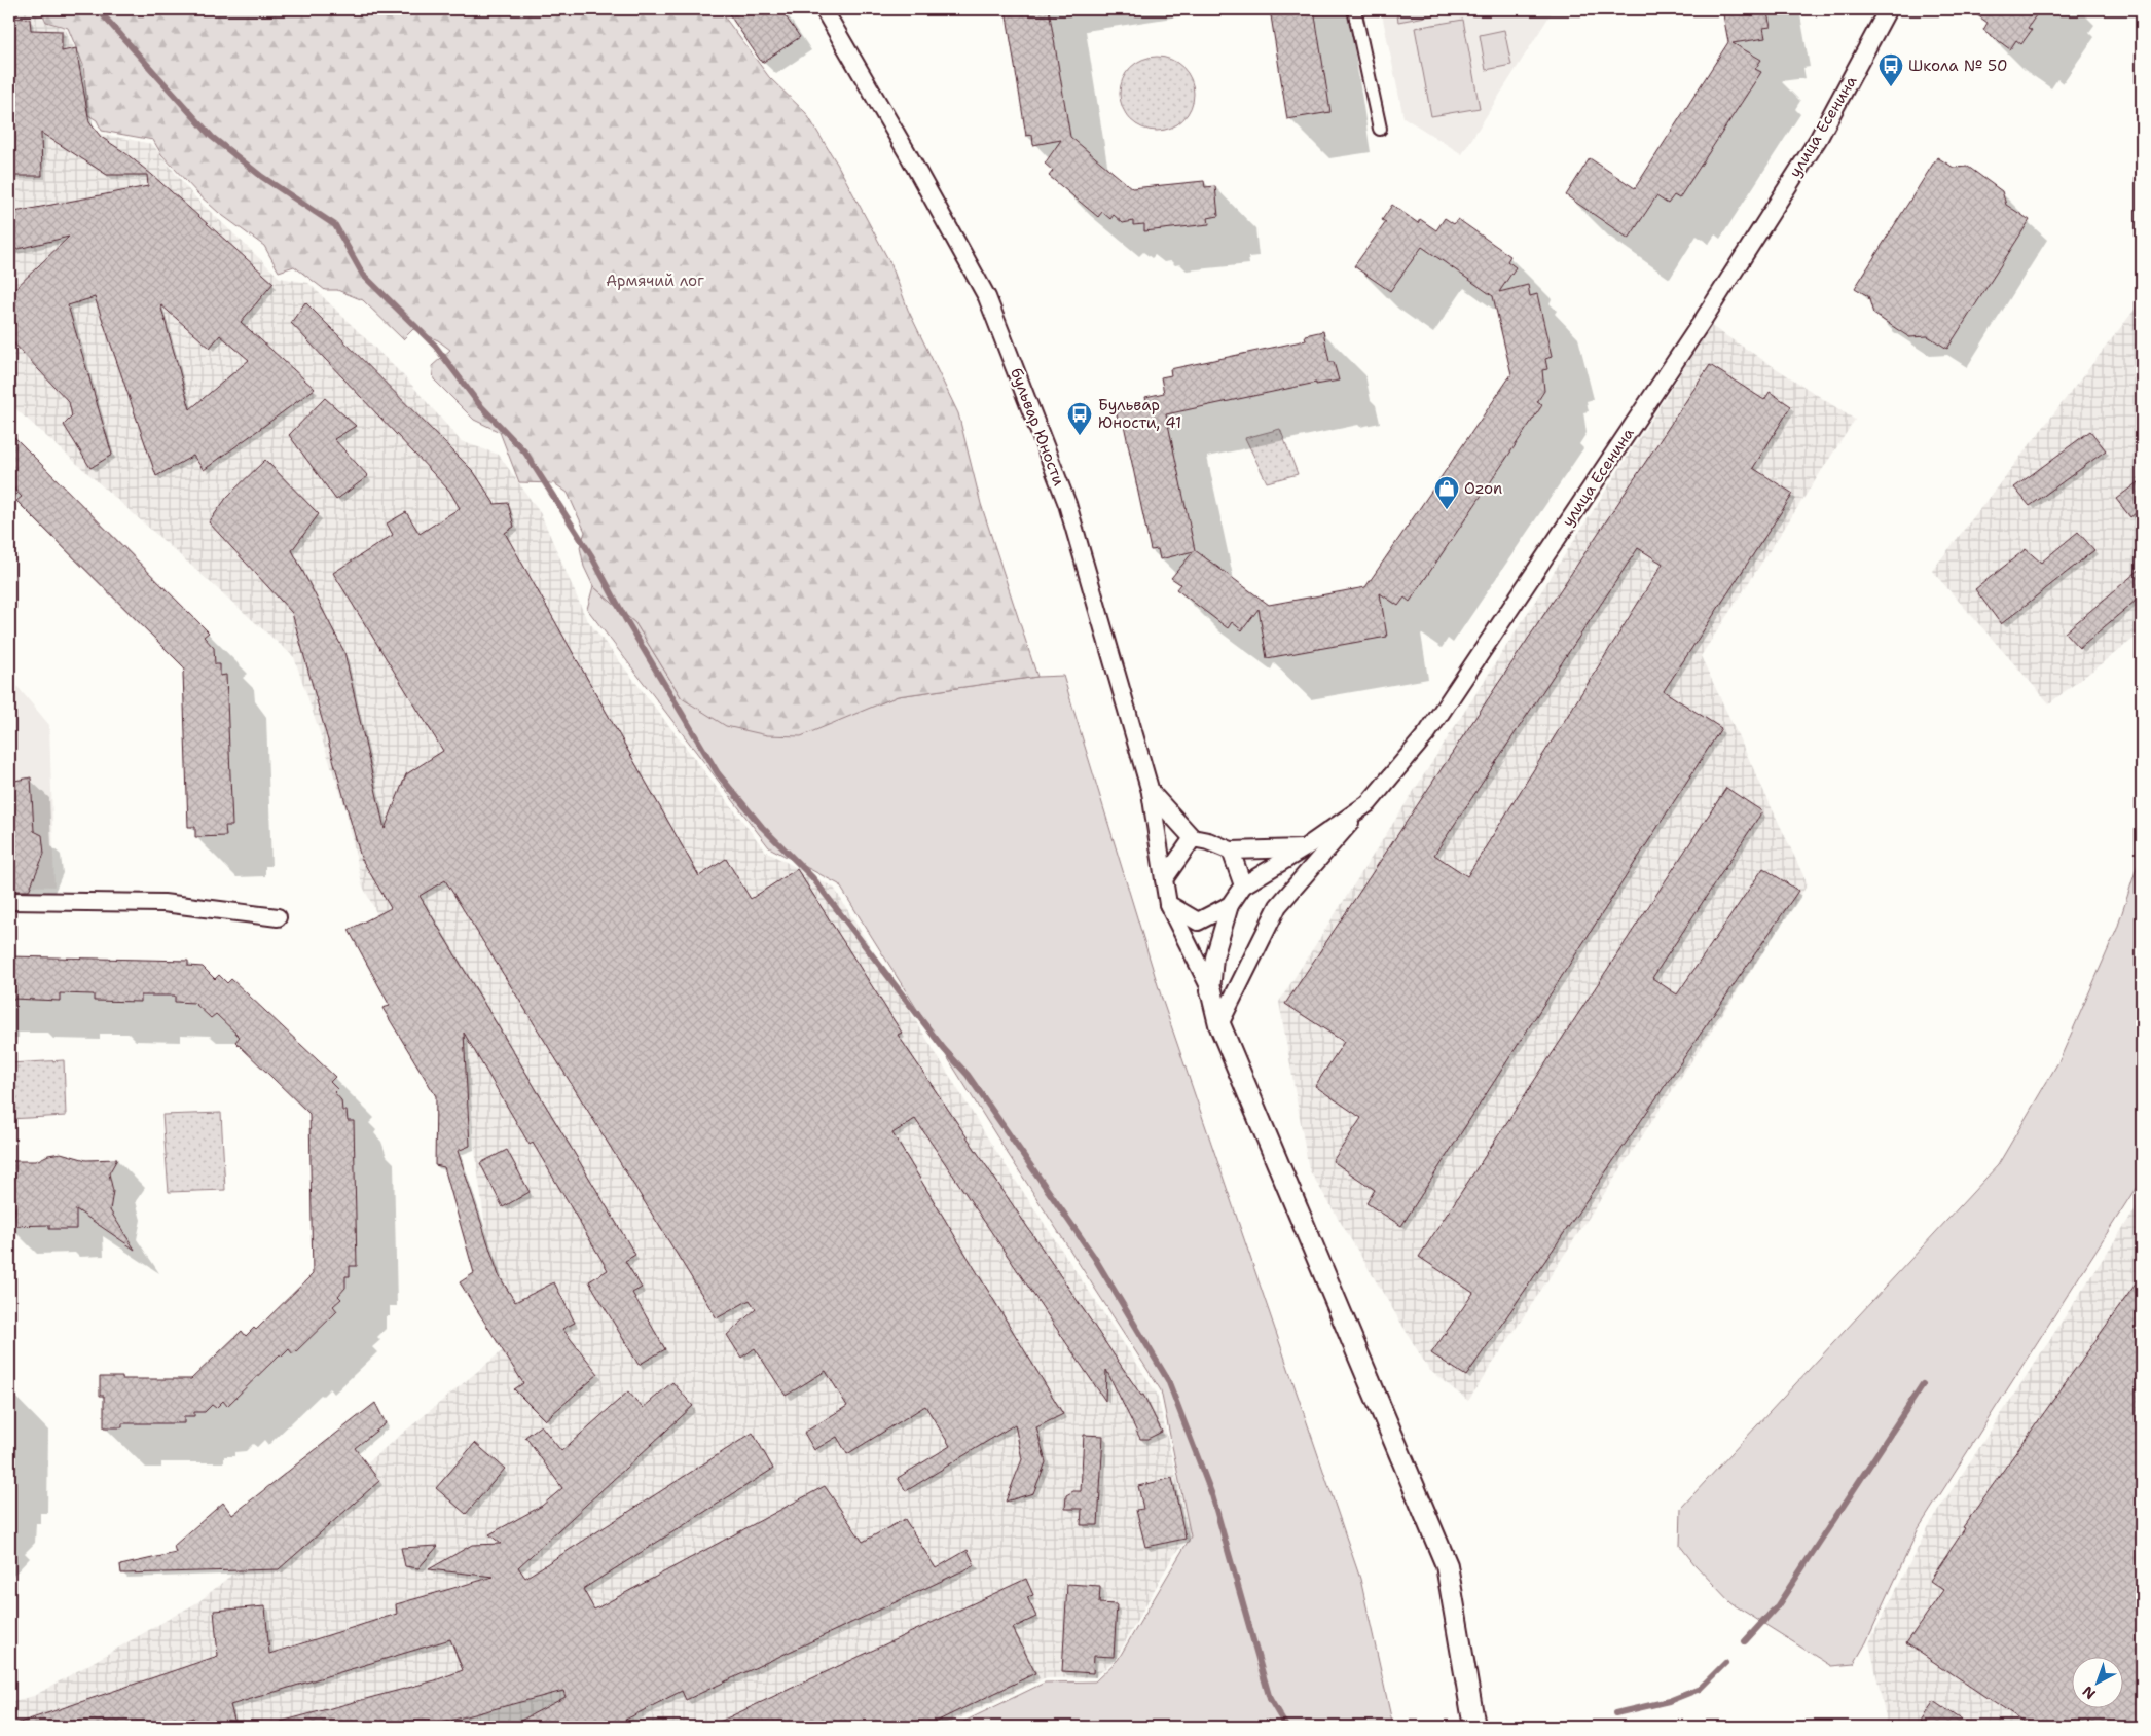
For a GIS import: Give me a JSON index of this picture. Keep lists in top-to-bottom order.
{
  "streets": {
    "street": ["улица Есенина", "бульвар Юности"]
  },
  "crossings": [
    ["улица Есенина", "бульвар Юности"]
  ],
  "parks": ["Армячий лог"],
  "places": {
    "bus stop": ["Школа № 50", "Бульвар Юности, 41"],
    "shop": ["Ozon"]
  },
  "north": "bottom left"
}
